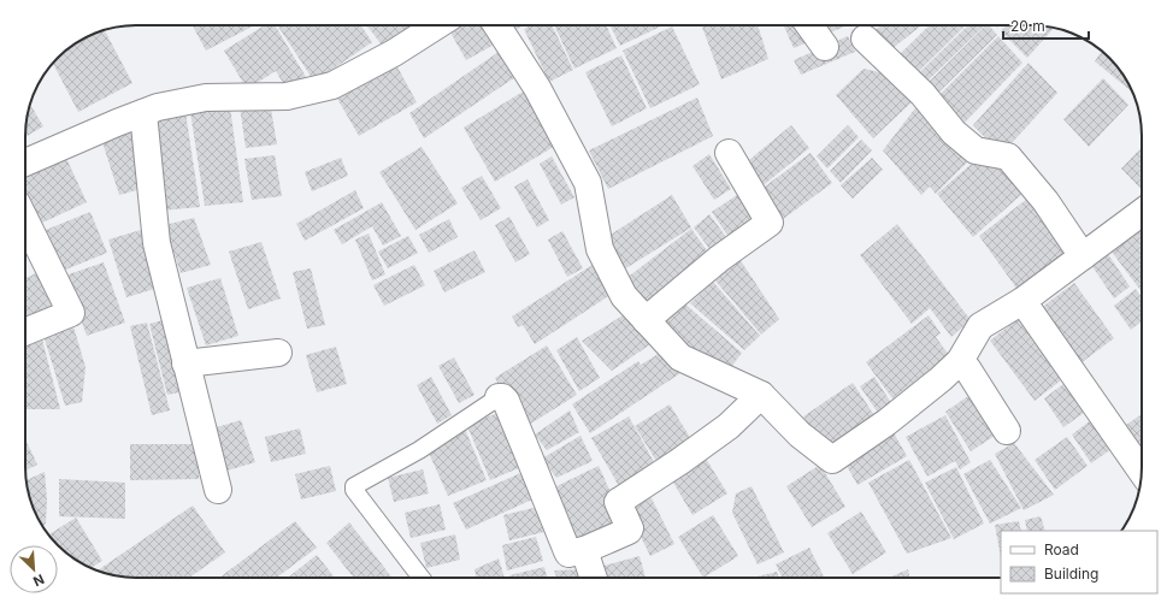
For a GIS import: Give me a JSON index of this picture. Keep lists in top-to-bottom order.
{
  "legend": ["Road", "Building"],
  "scale_bar": "20 m",
  "north": "bottom right"
}
